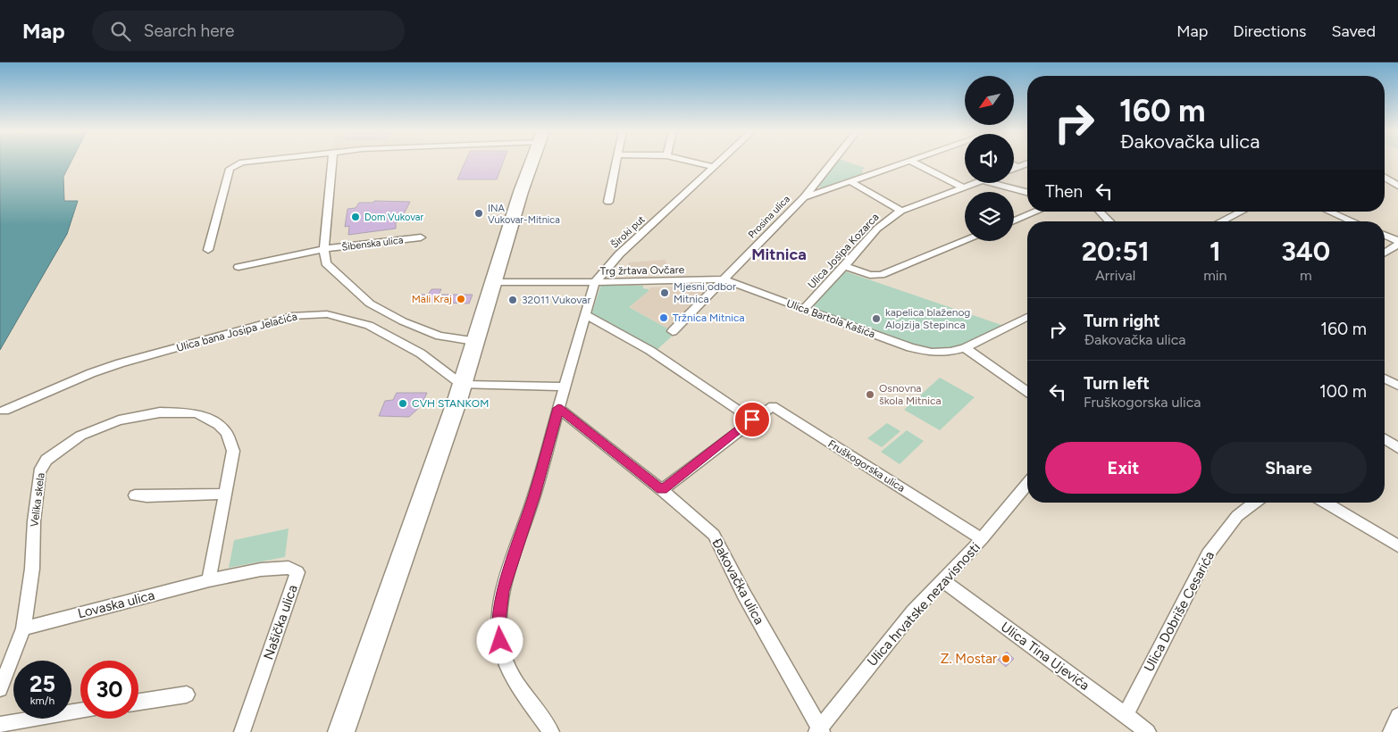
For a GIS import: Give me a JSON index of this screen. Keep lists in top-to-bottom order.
{
  "streets": {
    "street": [
      "Prosina ulica",
      "Široki put",
      "Šibenska ulica",
      "Ulica Josipa Kozarca",
      "Trg žrtava Ovčare",
      "Ulica Bartola Kašića",
      "Ulica bana Josipa Jelačića",
      "Fruškogorska ulica",
      "Velika skela",
      "Đakovačka ulica",
      "Lovaska ulica",
      "Ulica hrvatske nezavisnosti",
      "Ulica Dobriše Cesarića",
      "Našička ulica",
      "Ulica Tina Ujevića"
    ]
  },
  "crossings": [
    ["Prosina ulica", "Trg žrtava Ovčare"],
    ["Prosina ulica", "Ulica Bartola Kašića"],
    ["Široki put", "Trg žrtava Ovčare"],
    ["Ulica Josipa Kozarca", "Ulica Bartola Kašića"],
    ["Trg žrtava Ovčare", "Ulica Bartola Kašića"],
    ["Fruškogorska ulica", "Đakovačka ulica"],
    ["Fruškogorska ulica", "Ulica hrvatske nezavisnosti"],
    ["Velika skela", "Lovaska ulica"],
    ["Velika skela", "Našička ulica"],
    ["Đakovačka ulica", "Ulica hrvatske nezavisnosti"],
    ["Lovaska ulica", "Našička ulica"],
    ["Ulica hrvatske nezavisnosti", "Ulica Tina Ujevića"],
    ["Ulica Dobriše Cesarića", "Ulica Tina Ujevića"]
  ],
  "districts": ["Mitnica"],
  "places": [
    "INA Vukovar-Mitnica",
    "Dom Vukovar",
    "Mjesni odbor Mitnica",
    "Mali Kraj",
    "32011 Vukovar",
    "Tržnica Mitnica",
    "kapelica blaženog Alojzija Stepinca",
    "Osnovna škola Mitnica",
    "CVH STANKOM",
    "Z. Mostar"
  ],
  "north": "bottom left",
  "page": {
    "header": "Map",
    "search": "Search here",
    "nav": ["Map", "Directions", "Saved"],
    "turn": ["160 m", "Đakovačka ulica"],
    "then": "Then",
    "eta": [
      "20:51",
      "Arrival",
      "1",
      "min",
      "340",
      "m"
    ],
    "list": [
      {
        "name": "Turn right",
        "note": "Đakovačka ulica",
        "value": "160 m"
      },
      {
        "name": "Turn left",
        "note": "Fruškogorska ulica",
        "value": "100 m"
      }
    ],
    "buttons": ["Exit", "Share"],
    "speed": "25 km/h",
    "limit": "30"
  }
}
